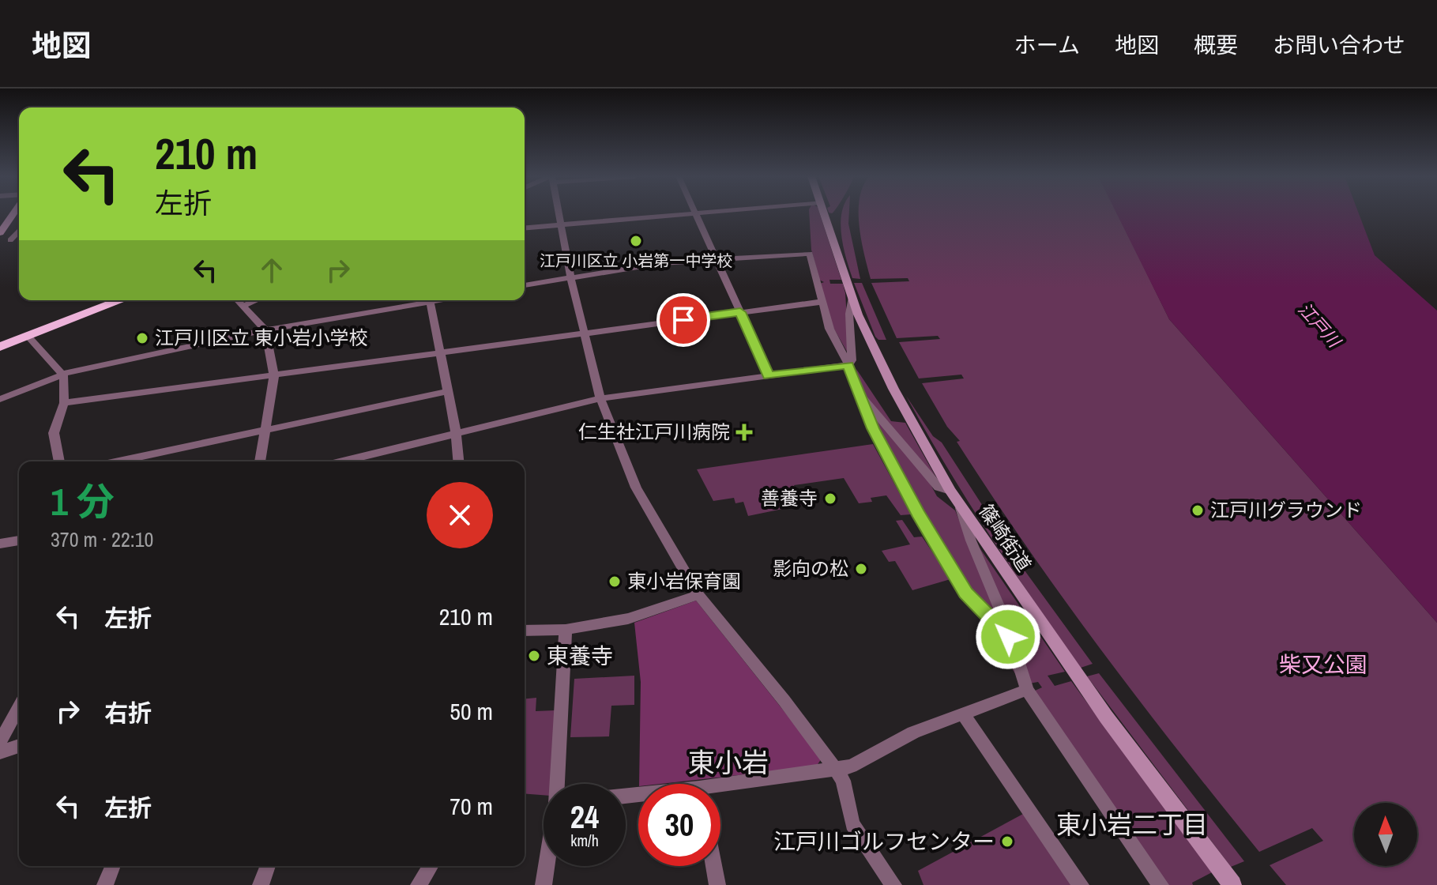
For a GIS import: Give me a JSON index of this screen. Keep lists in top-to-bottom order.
{
  "streets": {
    "main road": ["篠崎街道"]
  },
  "districts": ["東小岩", "東小岩二丁目"],
  "water": ["江戸川"],
  "parks": ["柴又公園"],
  "places": {
    "other": [
      "江戸川区立 小岩第一中学校",
      "江戸川区立 東小岩小学校",
      "善養寺",
      "江戸川グラウンド",
      "影向の松",
      "東小岩保育園",
      "東養寺",
      "江戸川ゴルフセンター"
    ],
    "health": ["仁生社江戸川病院"]
  },
  "north": "top",
  "page": {
    "header": "地図",
    "nav": [
      "ホーム",
      "地図",
      "概要",
      "お問い合わせ"
    ],
    "turn": ["210 m", "左折"],
    "heading": ["1 分", "370 m · 22:10"],
    "list": [
      {
        "name": "左折",
        "value": "210 m"
      },
      {
        "name": "右折",
        "value": "50 m"
      },
      {
        "name": "左折",
        "value": "70 m"
      }
    ],
    "speed": "24 km/h",
    "limit": "30"
  }
}
